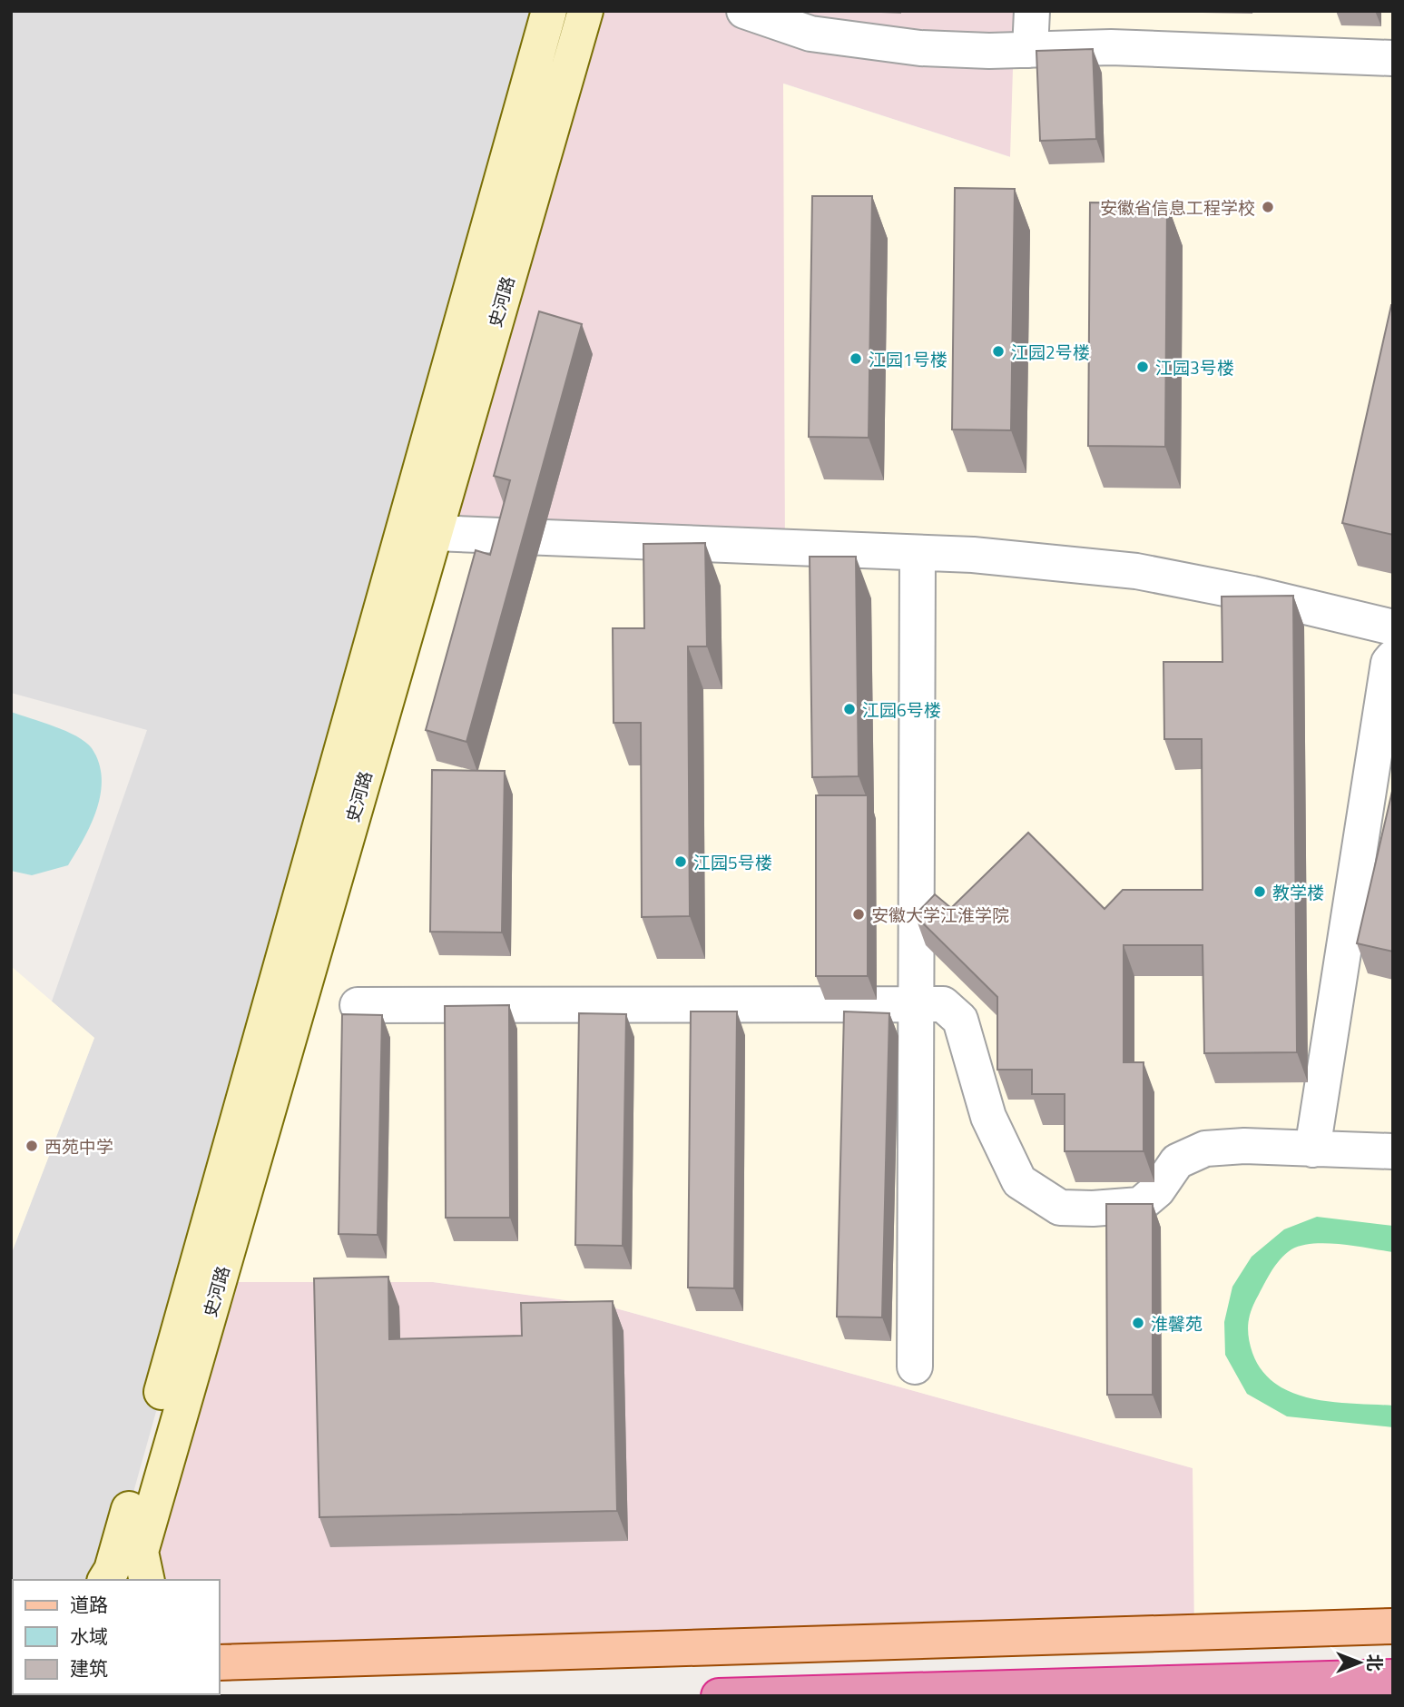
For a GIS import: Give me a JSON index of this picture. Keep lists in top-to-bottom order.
{
  "streets": {
    "main road": ["史河路"]
  },
  "places": [
    "安徽省信息工程学校",
    "江园2号楼",
    "江园1号楼",
    "江园3号楼",
    "江园6号楼",
    "江园5号楼",
    "教学楼",
    "安徽大学江淮学院",
    "西苑中学",
    "淮馨苑"
  ],
  "legend": ["道路", "水域", "建筑"],
  "north": "right"
}
